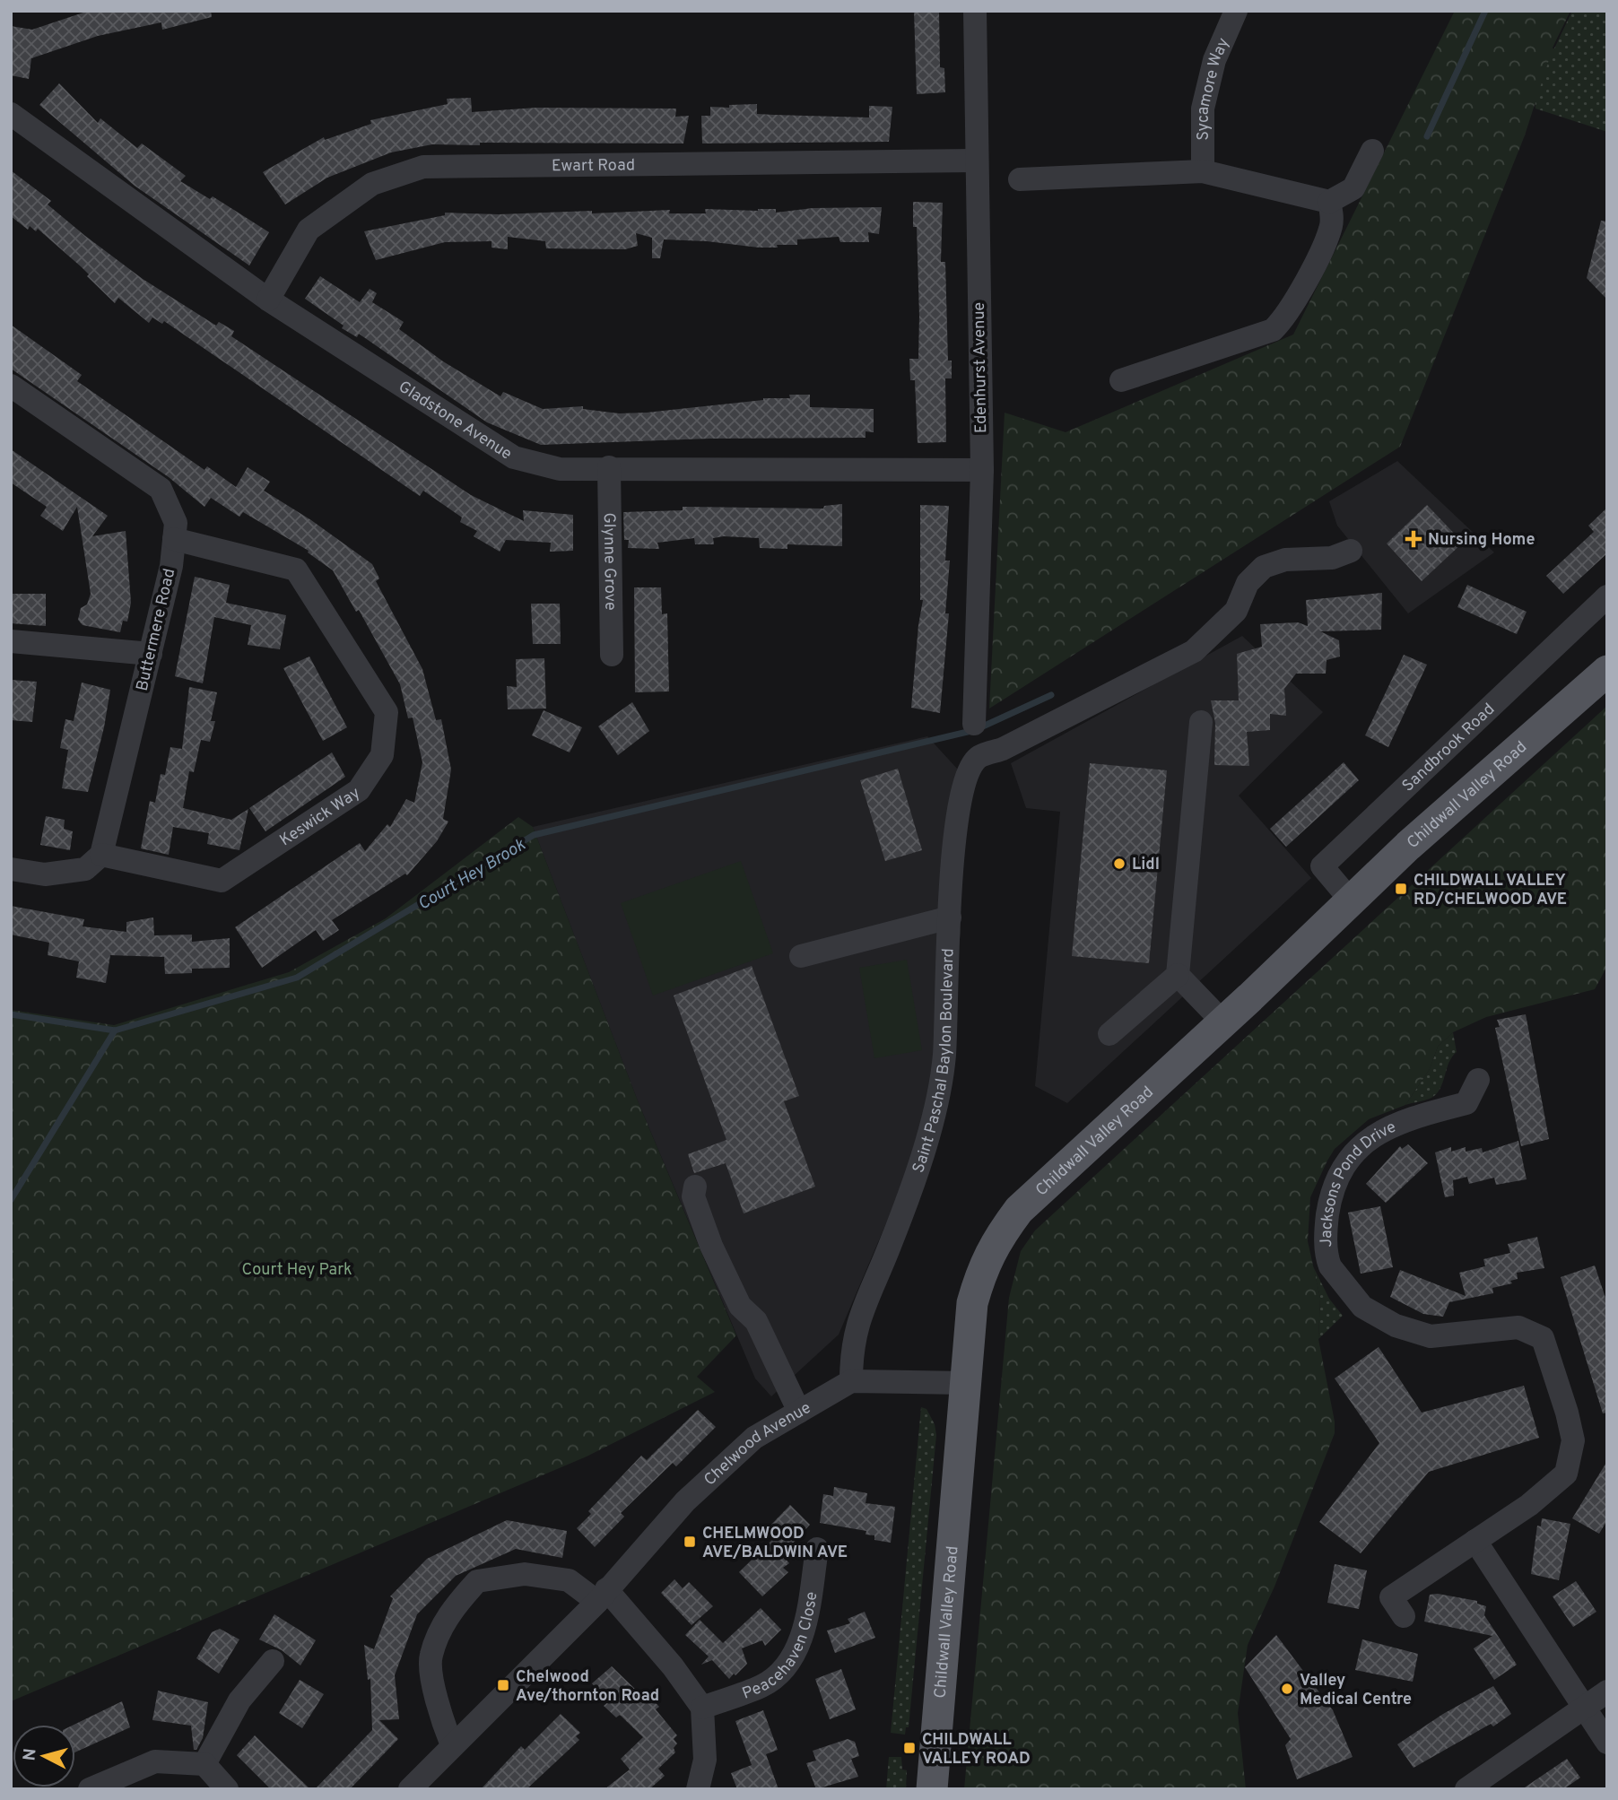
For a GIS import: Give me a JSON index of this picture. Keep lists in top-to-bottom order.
{
  "streets": {
    "main road": ["Childwall Valley Road"],
    "street": [
      "Sycamore Way",
      "Ewart Road",
      "Edenhurst Avenue",
      "Gladstone Avenue",
      "Glynne Grove",
      "Buttermere Road",
      "Sandbrook Road",
      "Keswick Way",
      "Saint Paschal Baylon Boulevard",
      "Jacksons Pond Drive",
      "Chelwood Avenue",
      "Peacehaven Close"
    ]
  },
  "crossings": [
    ["Ewart Road", "Edenhurst Avenue"],
    ["Ewart Road", "Gladstone Avenue"],
    ["Edenhurst Avenue", "Gladstone Avenue"],
    ["Gladstone Avenue", "Glynne Grove"],
    ["Buttermere Road", "Keswick Way"],
    ["Sandbrook Road", "Childwall Valley Road"],
    ["Saint Paschal Baylon Boulevard", "Chelwood Avenue"]
  ],
  "water": ["Court Hey Brook"],
  "parks": ["Court Hey Park"],
  "places": {
    "health": ["Nursing Home"],
    "other": ["Lidl", "Valley Medical Centre"],
    "transit": [
      "CHILDWALL VALLEY RD/CHELWOOD AVE",
      "CHELMWOOD AVE/BALDWIN AVE",
      "Chelwood Ave/thornton Road",
      "CHILDWALL VALLEY ROAD"
    ]
  },
  "north": "left"
}
